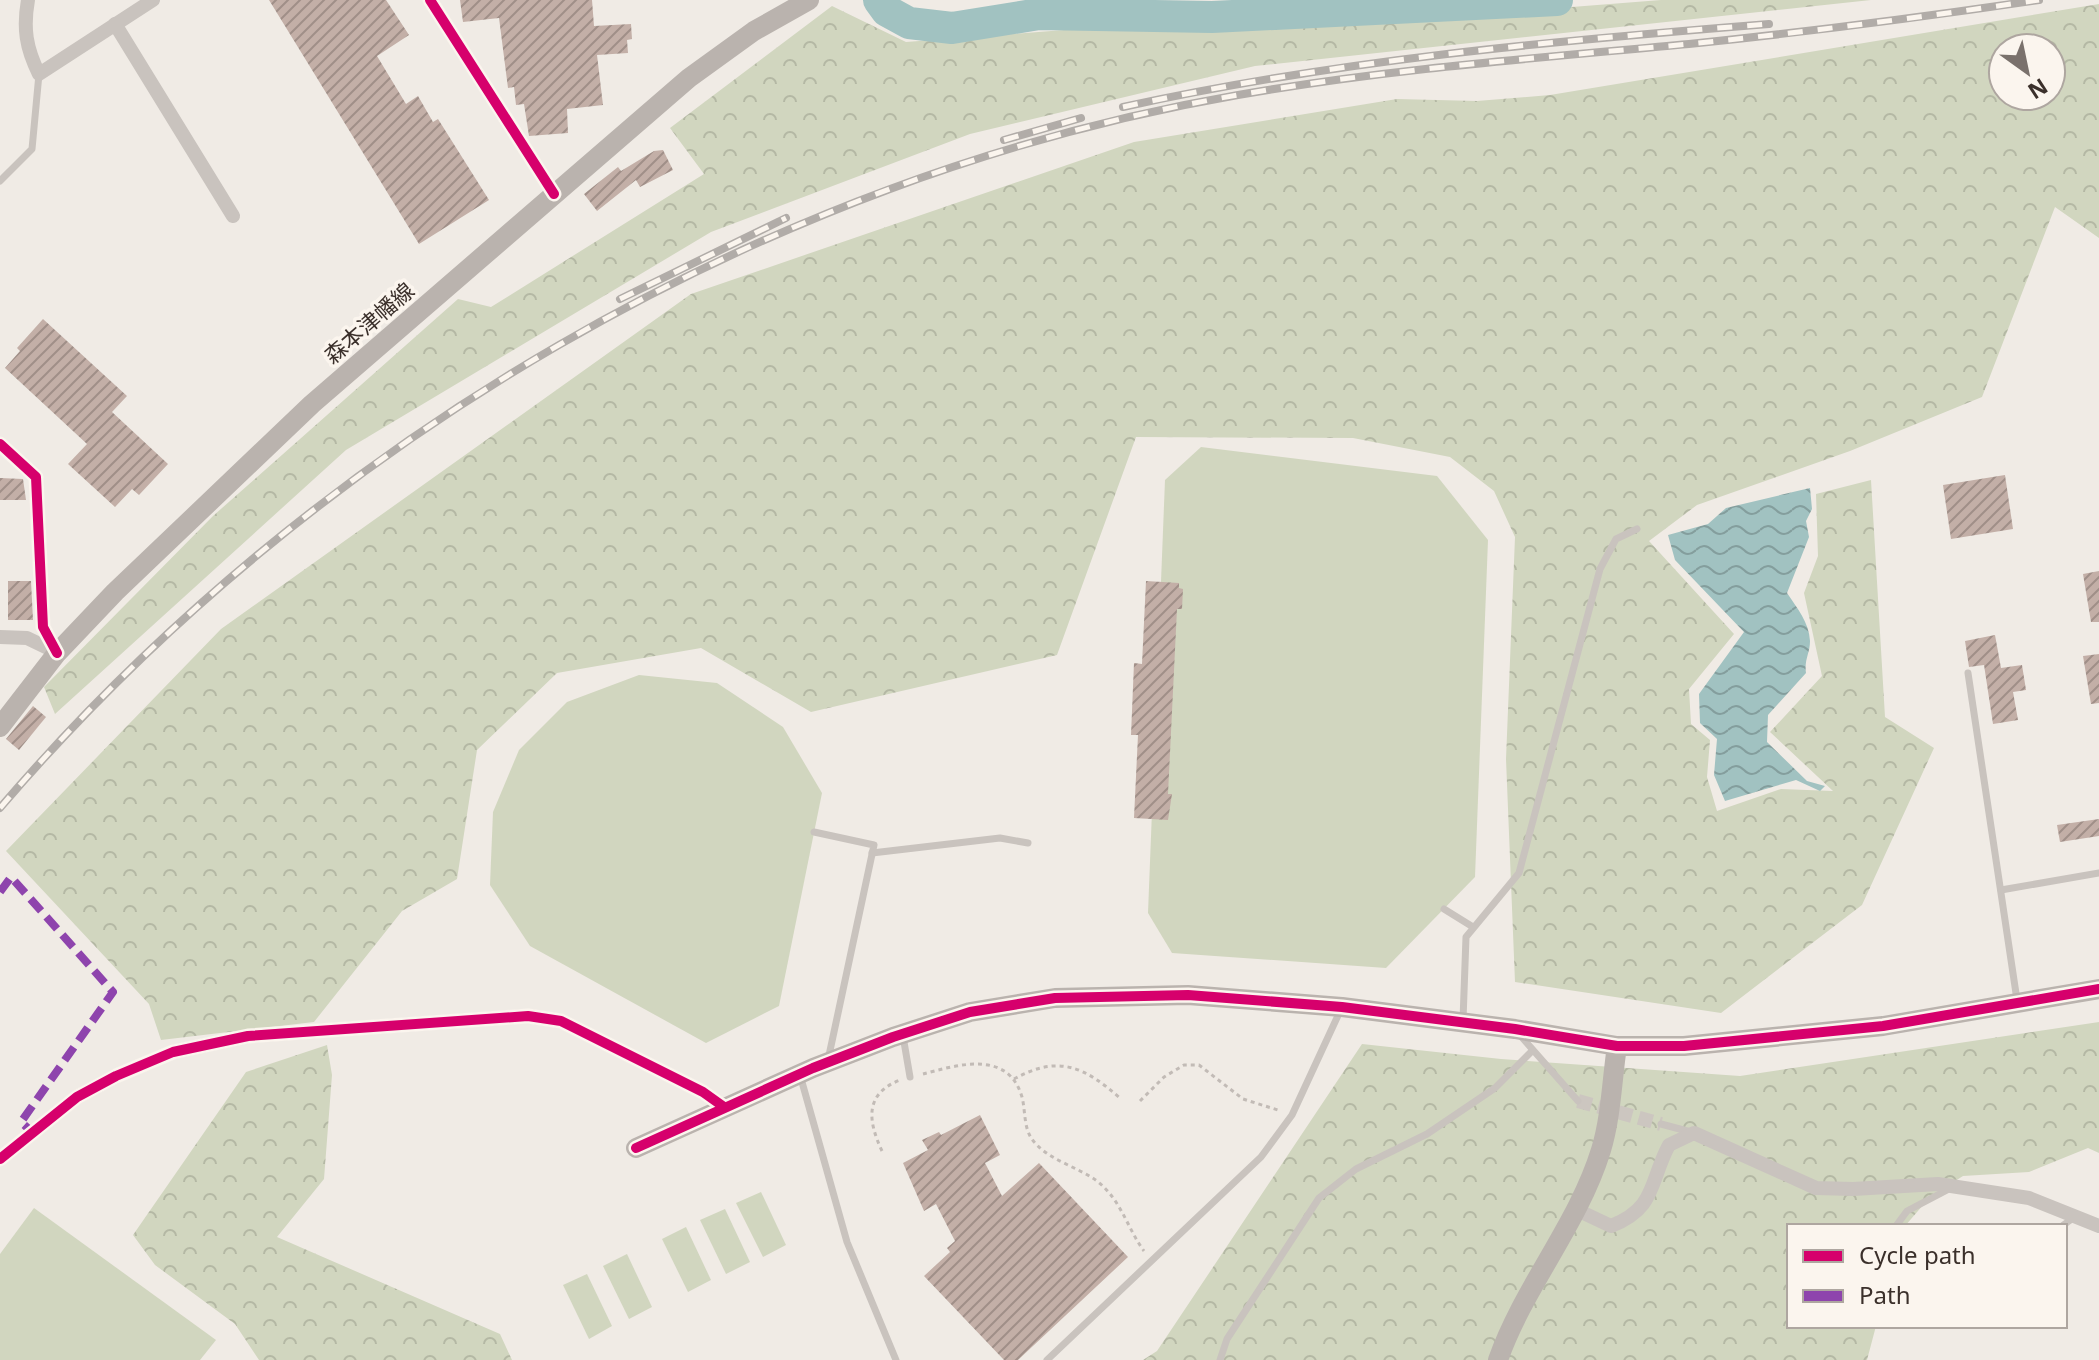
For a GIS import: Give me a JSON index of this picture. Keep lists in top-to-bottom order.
{
  "streets": {
    "street": ["森本津幡線"]
  },
  "legend": ["Cycle path", "Path"],
  "north": "bottom right"
}
